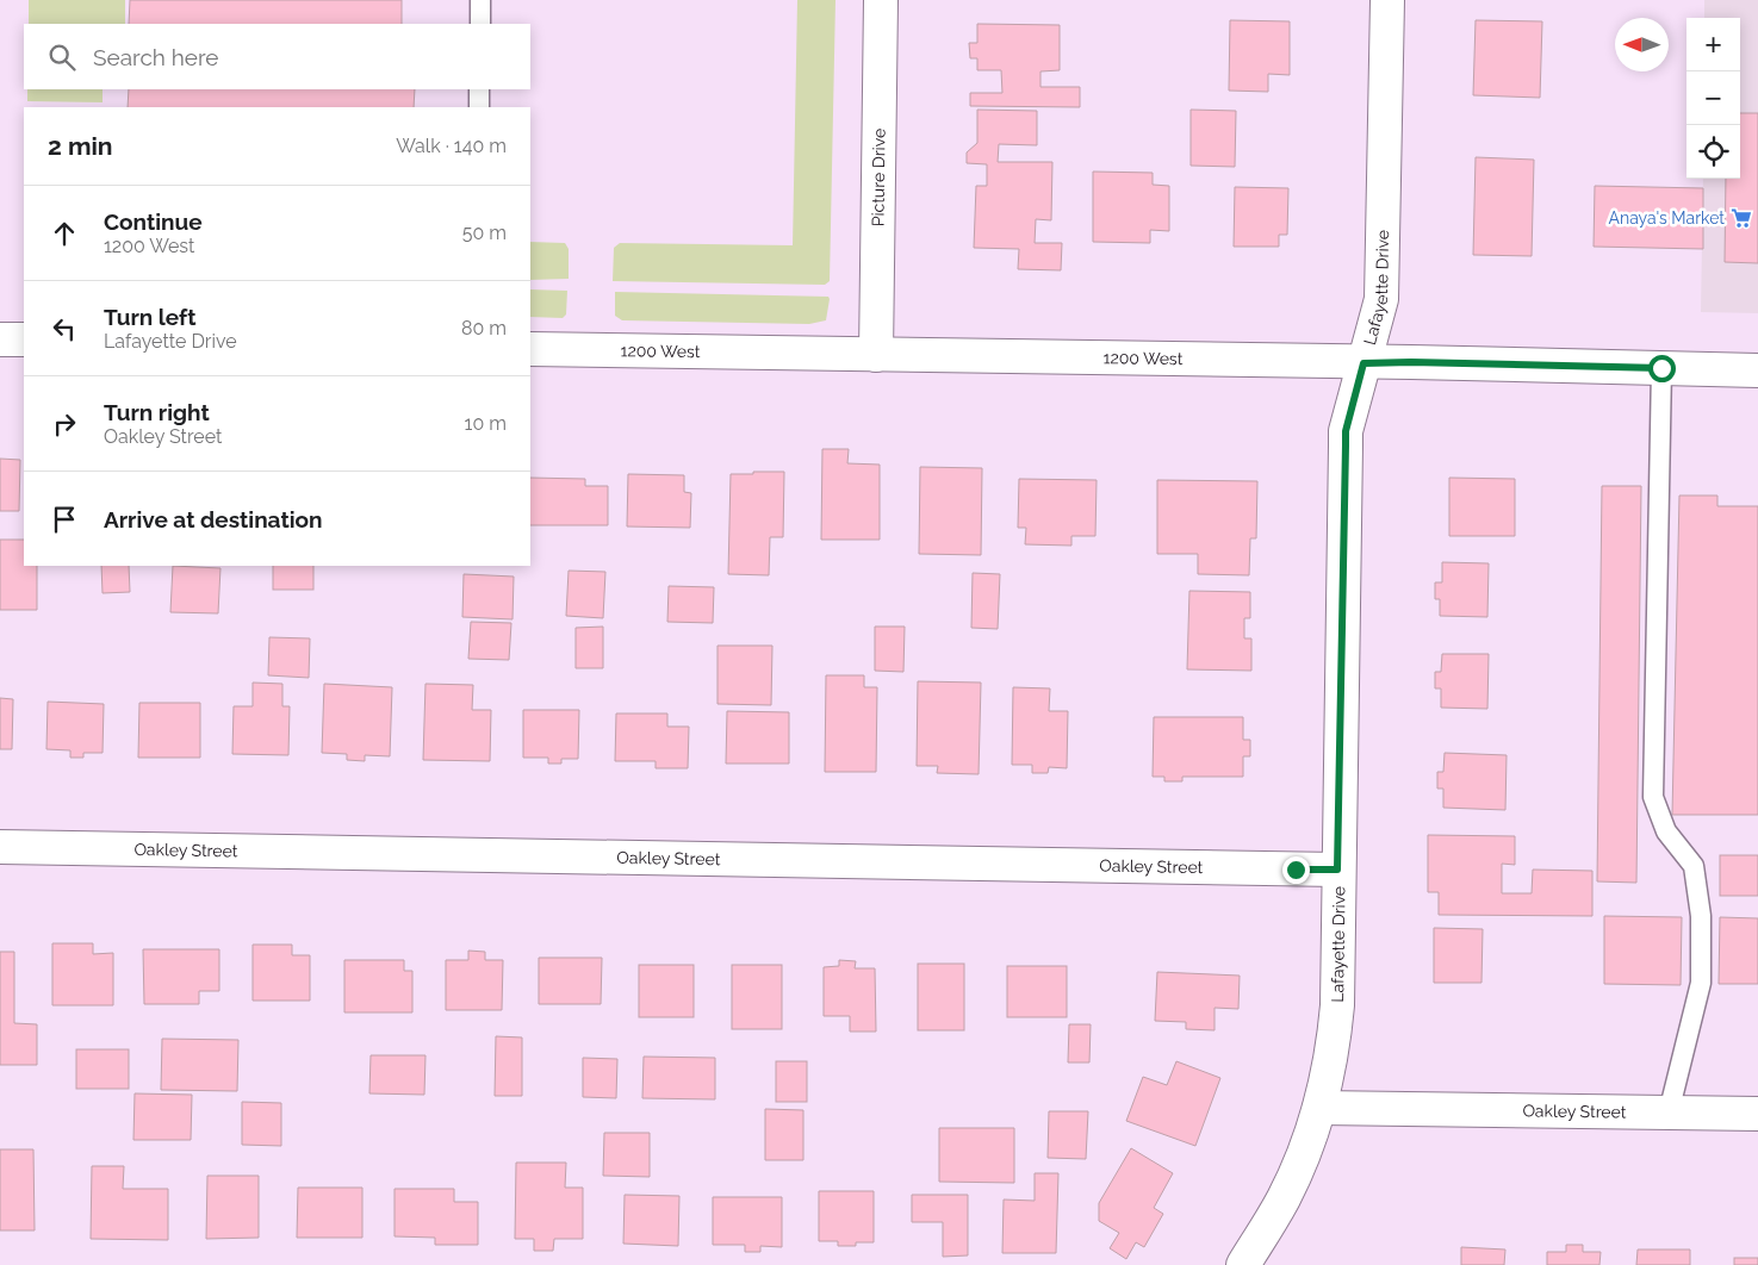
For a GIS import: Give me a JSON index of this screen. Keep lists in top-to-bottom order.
{
  "streets": {
    "street": [
      "Picture Drive",
      "Lafayette Drive",
      "1200 West",
      "Oakley Street"
    ]
  },
  "crossings": [
    ["Picture Drive", "1200 West"],
    ["Lafayette Drive", "1200 West"],
    ["Lafayette Drive", "Oakley Street"]
  ],
  "places": {
    "supermarket": ["Anaya's Market"]
  },
  "north": "left",
  "page": {
    "map_buttons": ["+", "−"],
    "search": "Search here",
    "heading": ["2 min", "Walk · 140 m"],
    "list": [
      ["Continue", "1200 West", "50 m"],
      ["Turn left", "Lafayette Drive", "80 m"],
      ["Turn right", "Oakley Street", "10 m"],
      "Arrive at destination"
    ]
  }
}
